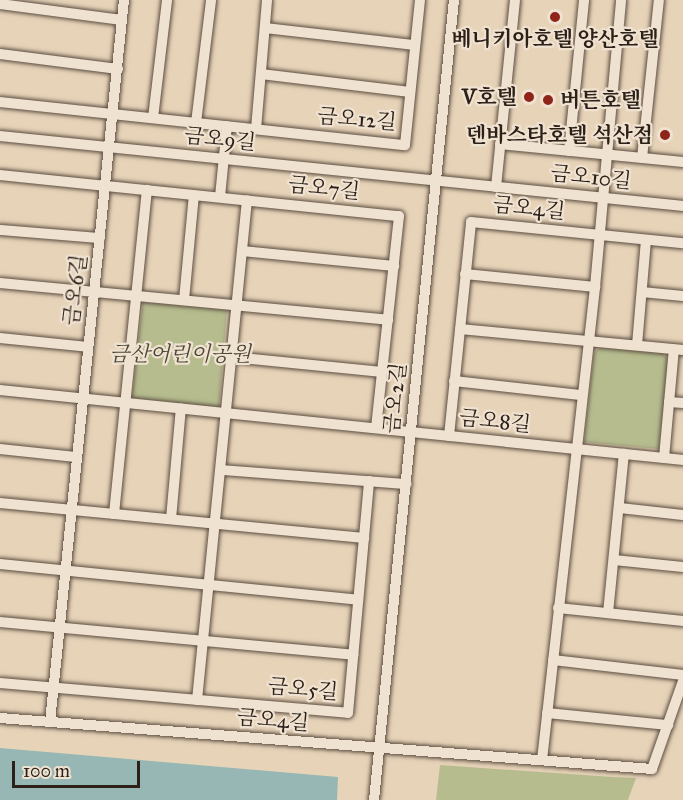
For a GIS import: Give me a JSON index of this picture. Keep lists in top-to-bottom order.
{
  "streets": {
    "street": [
      "금오12길",
      "금오9길",
      "금오10길",
      "금오7길",
      "금오4길",
      "금오6길",
      "금오2길",
      "금오8길",
      "금오5길"
    ]
  },
  "crossings": [
    ["금오12길", "금오6길"],
    ["금오9길", "금오10길"],
    ["금오9길", "금오6길"],
    ["금오9길", "금오2길"],
    ["금오10길", "금오2길"],
    ["금오7길", "금오6길"],
    ["금오4길", "금오2길"],
    ["금오4길", "금오8길"],
    ["금오2길", "금오8길"]
  ],
  "parks": ["금산어린이공원"],
  "places": [
    "베니키아호텔 양산호텔",
    "V호텔",
    "버튼호텔",
    "덴바스타호텔 석산점"
  ],
  "scale_bar": "100 m"
}
